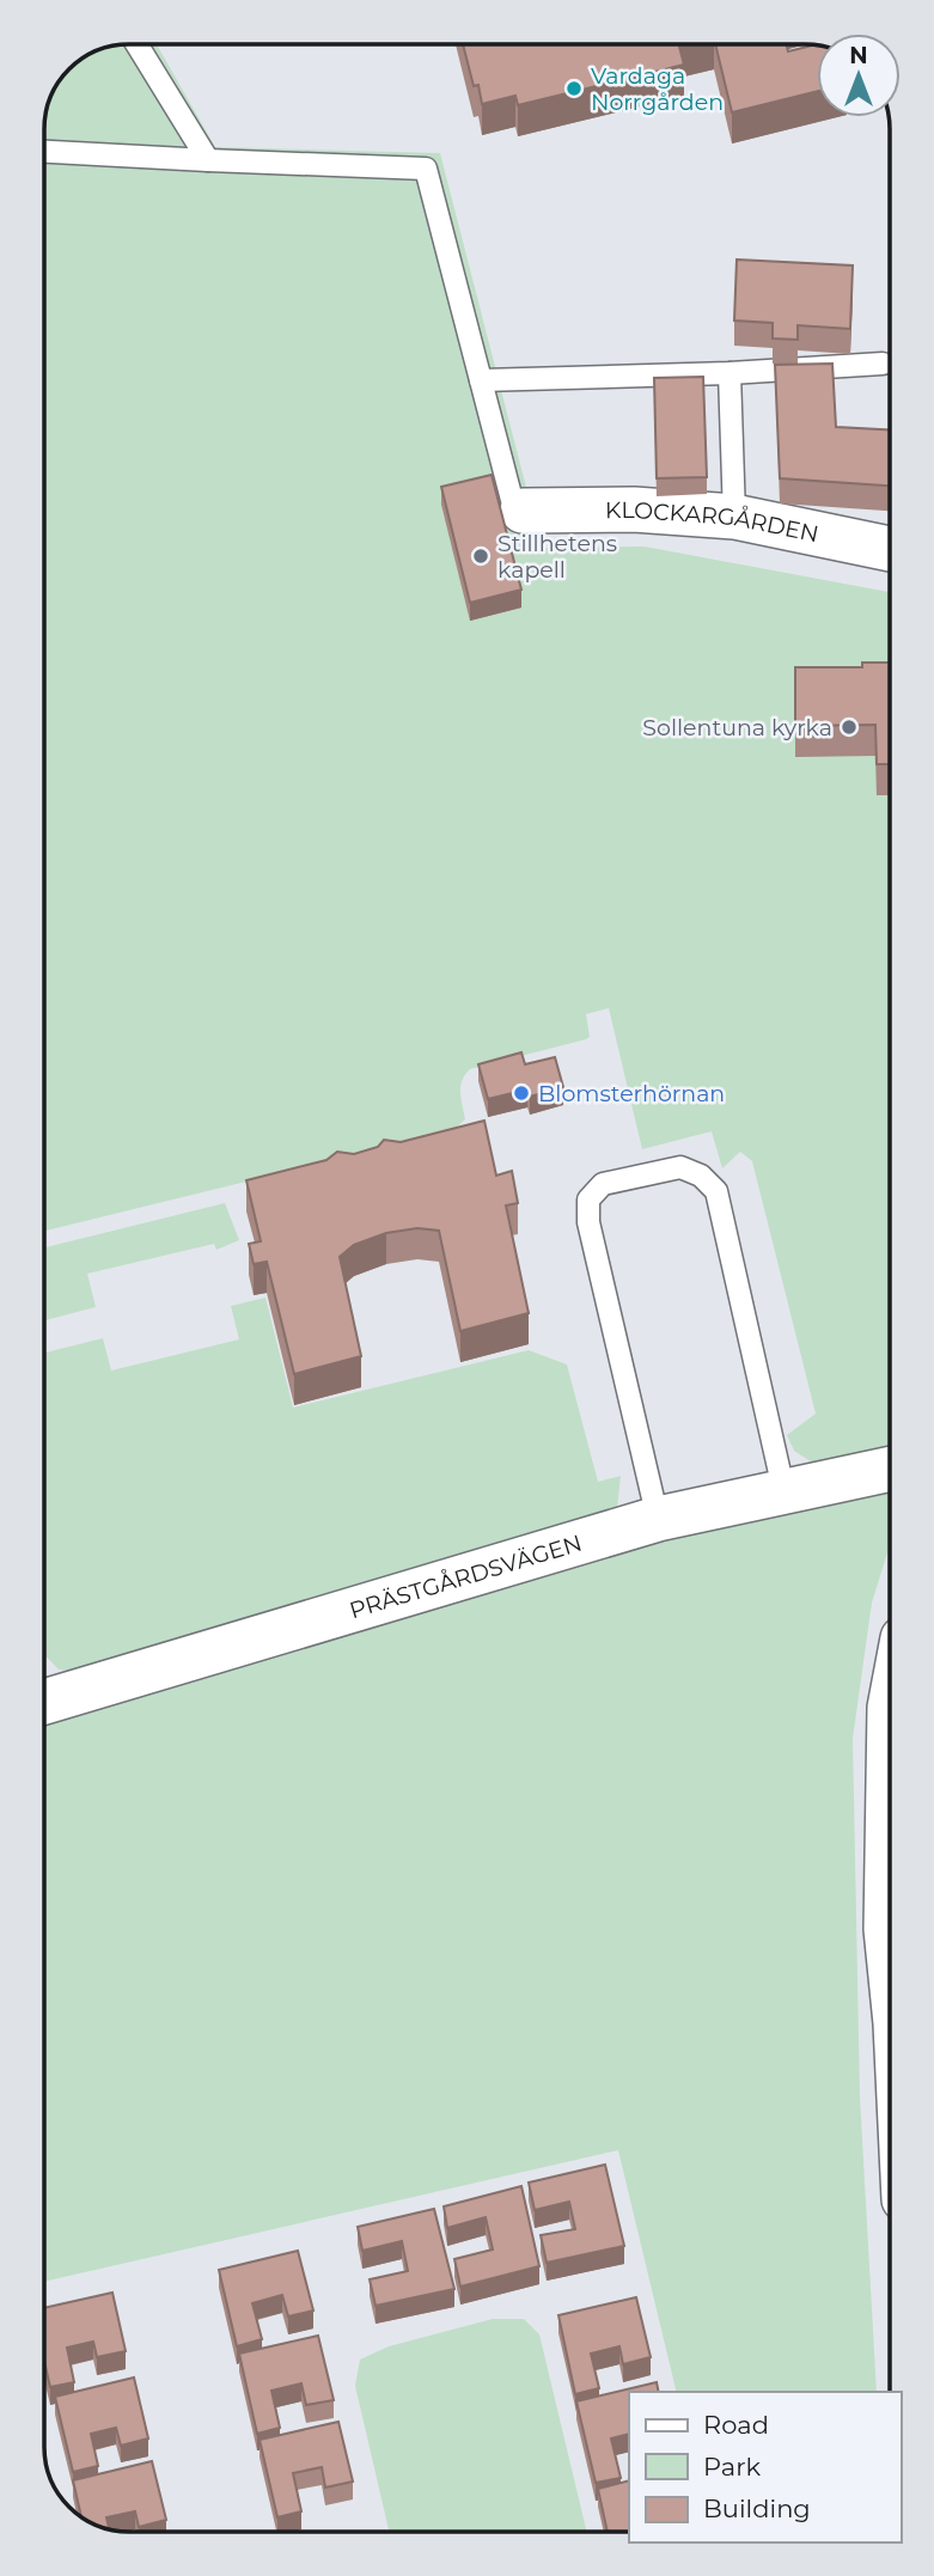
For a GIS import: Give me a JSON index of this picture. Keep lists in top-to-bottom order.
{
  "streets": {
    "street": ["KLOCKARGÅRDEN", "PRÄSTGÅRDSVÄGEN"]
  },
  "places": [
    "Vardaga Norrgården",
    "Stillhetens kapell",
    "Sollentuna kyrka",
    "Blomsterhörnan"
  ],
  "legend": ["Road", "Park", "Building"],
  "north": "top"
}
